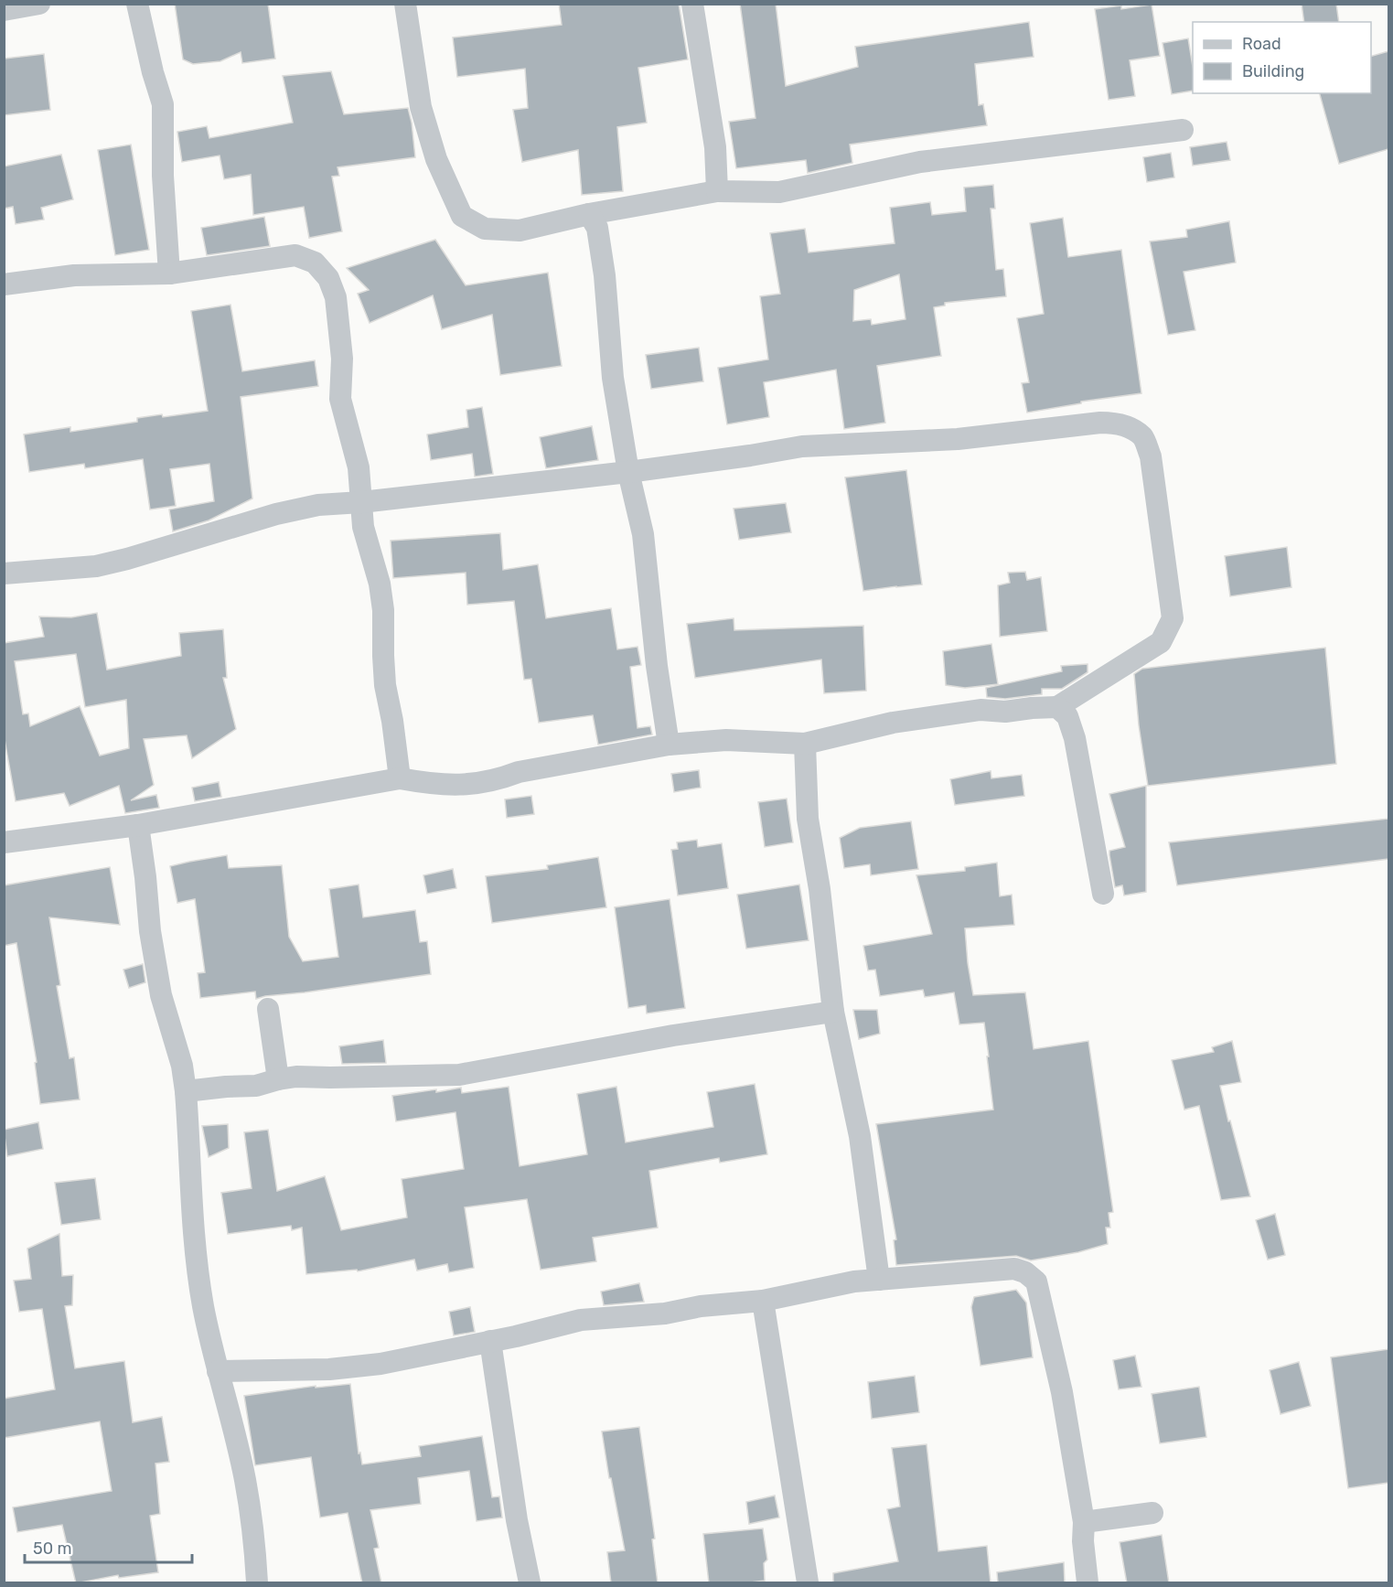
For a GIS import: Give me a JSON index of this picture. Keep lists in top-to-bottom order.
{
  "legend": ["Road", "Building"],
  "scale_bar": "50 m"
}
